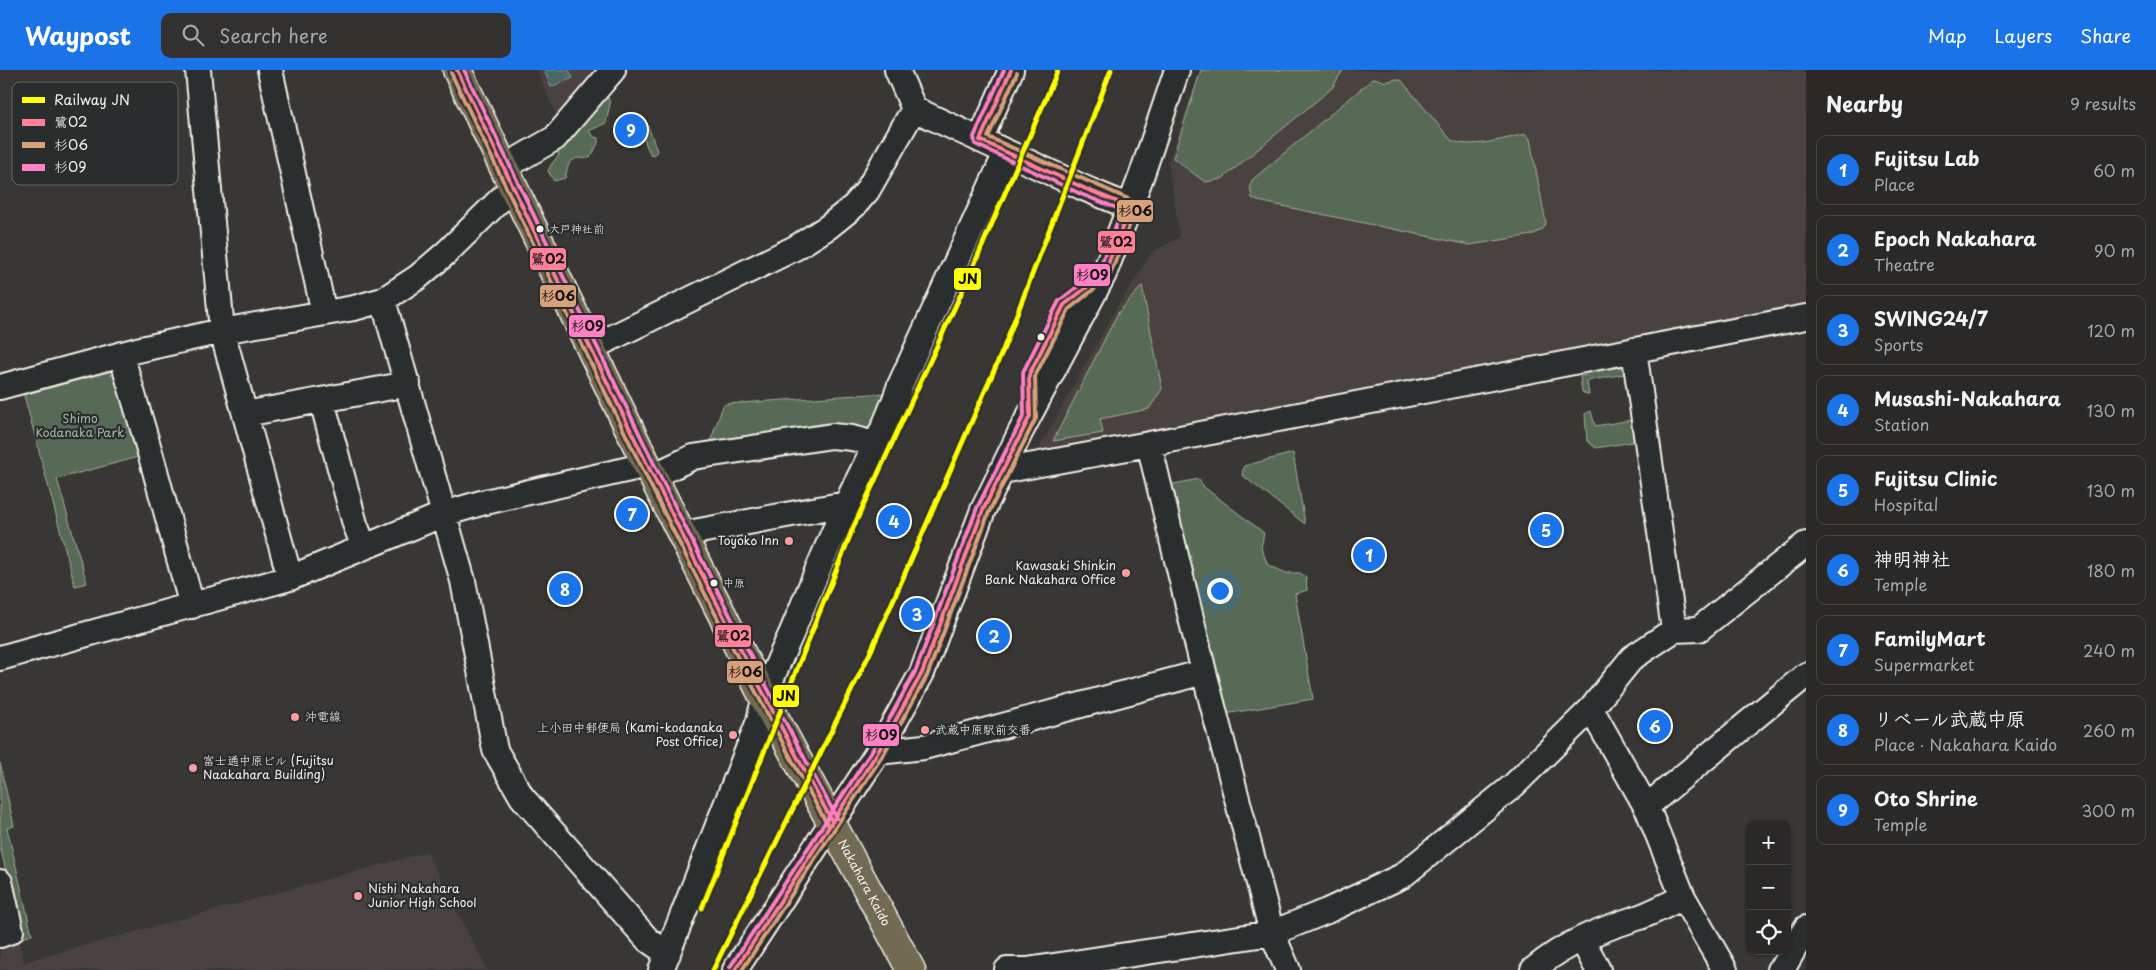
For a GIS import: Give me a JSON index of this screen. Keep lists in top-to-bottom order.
{
  "streets": {
    "main road": ["Nakahara Kaido"]
  },
  "parks": ["Shimo Kodanaka Park"],
  "places": [
    "大戸神社前",
    "Toyoko Inn",
    "Kawasaki Shinkin Bank Nakahara Office",
    "中原",
    "沖電線",
    "武蔵中原駅前交番",
    "上小田中郵便局 (Kami-kodanaka Post Office)",
    "富士通中原ビル (Fujitsu Naakahara Building)",
    "Nishi Nakahara Junior High School"
  ],
  "lines": [
    "rail line JN",
    "transit line 鷺02",
    "transit line 杉09",
    "transit line 杉06"
  ],
  "legend": [
    "Railway JN",
    "鷺02",
    "杉06",
    "杉09"
  ],
  "page": {
    "header": "Waypost",
    "search": "Search here",
    "nav": ["Map", "Layers", "Share"],
    "heading": ["Nearby", "9 results"],
    "pins": [
      "9",
      "7",
      "4",
      "5",
      "1",
      "8",
      "3",
      "2",
      "6"
    ],
    "list": [
      {
        "mark": "1",
        "name": "Fujitsu Lab",
        "note": "Place",
        "value": "60 m"
      },
      {
        "mark": "2",
        "name": "Epoch Nakahara",
        "note": "Theatre",
        "value": "90 m"
      },
      {
        "mark": "3",
        "name": "SWING24/7",
        "note": "Sports",
        "value": "120 m"
      },
      {
        "mark": "4",
        "name": "Musashi-Nakahara",
        "note": "Station",
        "value": "130 m"
      },
      {
        "mark": "5",
        "name": "Fujitsu Clinic",
        "note": "Hospital",
        "value": "130 m"
      },
      {
        "mark": "6",
        "name": "神明神社",
        "note": "Temple",
        "value": "180 m"
      },
      {
        "mark": "7",
        "name": "FamilyMart",
        "note": "Supermarket",
        "value": "240 m"
      },
      {
        "mark": "8",
        "name": "リベール武蔵中原",
        "note": "Place · Nakahara Kaido",
        "value": "260 m"
      },
      {
        "mark": "9",
        "name": "Oto Shrine",
        "note": "Temple",
        "value": "300 m"
      }
    ],
    "map_buttons": ["+", "−"]
  }
}
